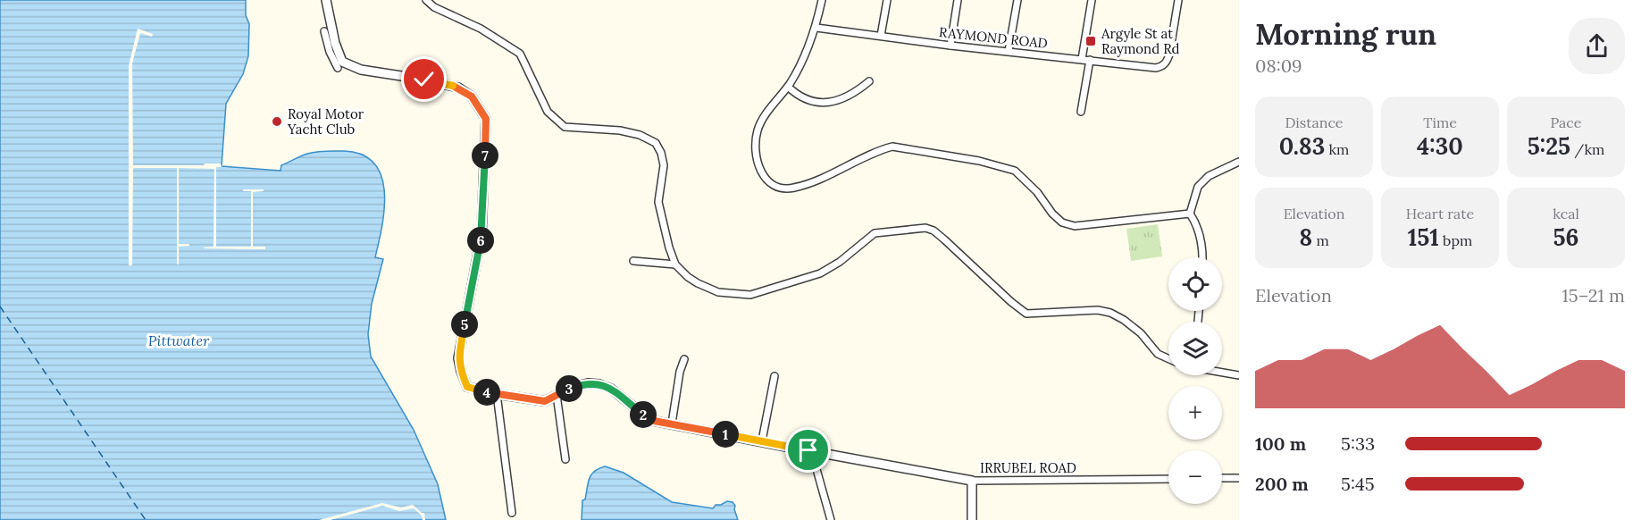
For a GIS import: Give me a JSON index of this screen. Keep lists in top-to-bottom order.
{
  "streets": {
    "street": ["RAYMOND ROAD", "IRRUBEL ROAD"]
  },
  "water": ["Pittwater"],
  "places": {
    "transit": ["Argyle St at Raymond Rd"],
    "other": ["Royal Motor Yacht Club"]
  },
  "page": {
    "heading": ["Morning run", "08:09"],
    "stats": [
      ["Distance", "0.83 km"],
      ["Time", "4:30"],
      ["Pace", "5:25 /km"],
      ["Elevation", "8 m"],
      ["Heart rate", "151 bpm"],
      ["kcal", "56"]
    ],
    "pins": [
      "7",
      "6",
      "5",
      "3",
      "4",
      "2",
      "1"
    ],
    "map_buttons": ["+", "−"],
    "chart": ["Elevation", "15–21 m"],
    "list": [
      {
        "name": "100 m",
        "note": "5:33"
      },
      {
        "name": "200 m",
        "note": "5:45"
      }
    ]
  }
}
